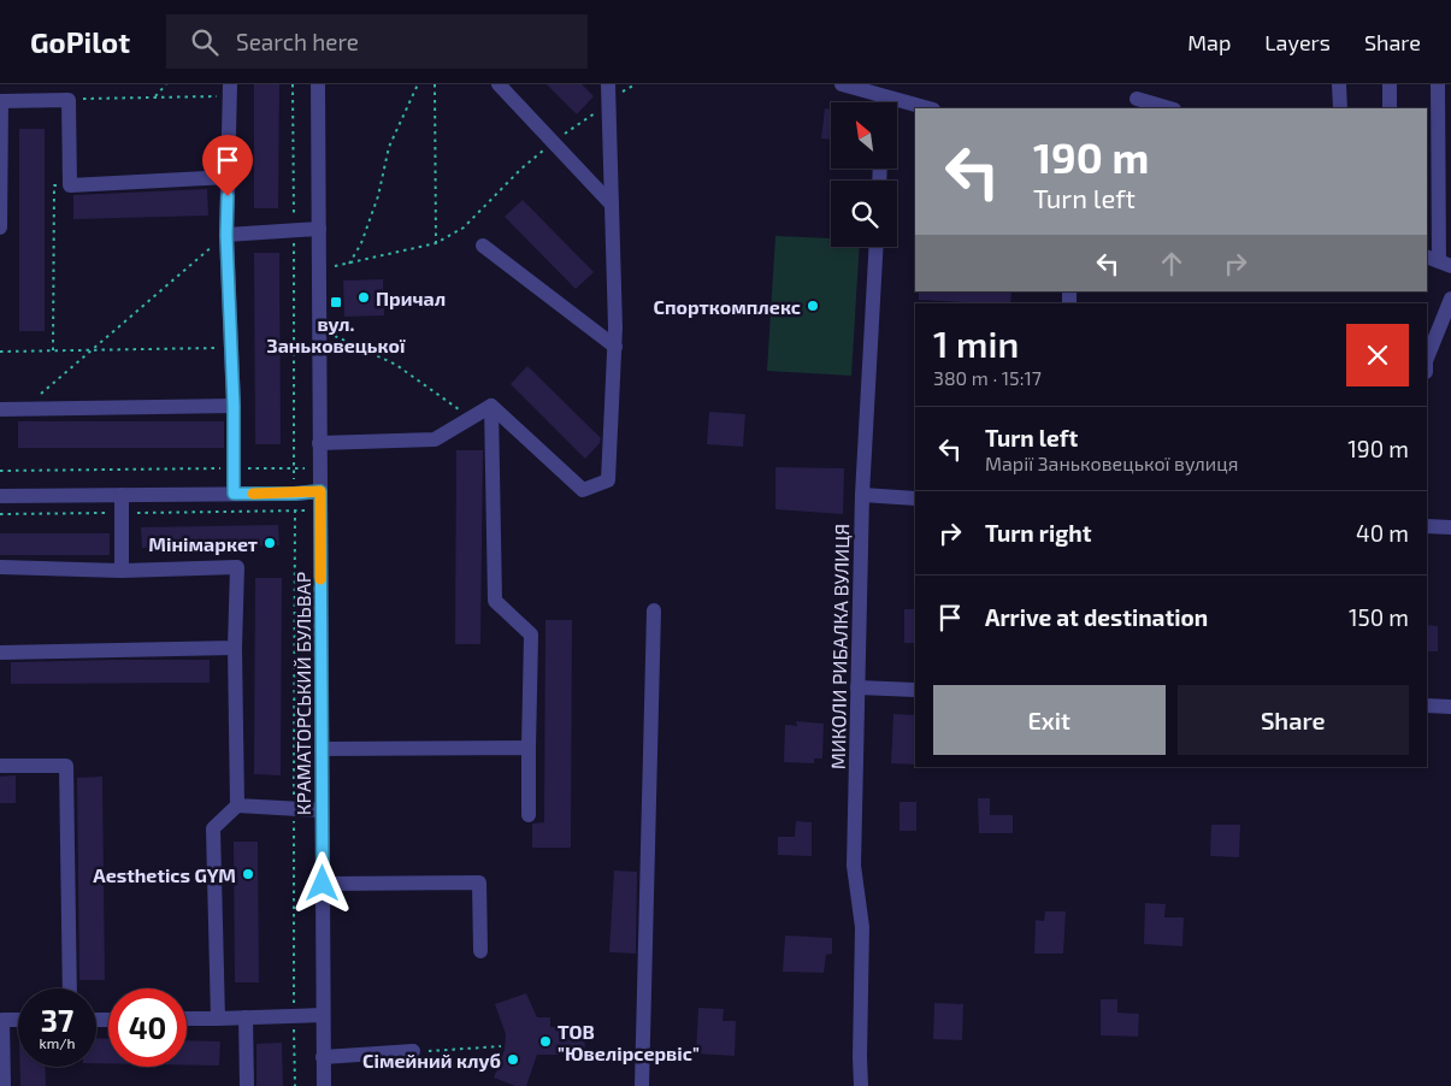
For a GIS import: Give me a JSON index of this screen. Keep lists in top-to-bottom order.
{
  "streets": {
    "street": ["МИКОЛИ РИБАЛКА ВУЛИЦЯ", "КРАМАТОРСЬКИЙ БУЛЬВАР"]
  },
  "places": {
    "other": [
      "Причал",
      "Спорткомплекс",
      "Мінімаркет",
      "Aesthetics GYM",
      "ТОВ \"Ювелірсервіс\"",
      "Сімейний клуб"
    ],
    "transit": ["вул. Заньковецької"]
  },
  "north": "top left",
  "page": {
    "header": "GoPilot",
    "search": "Search here",
    "nav": ["Map", "Layers", "Share"],
    "turn": ["190 m", "Turn left"],
    "heading": ["1 min", "380 m · 15:17"],
    "list": [
      {
        "name": "Turn left",
        "note": "Марії Заньковецької вулиця",
        "value": "190 m"
      },
      {
        "name": "Turn right",
        "value": "40 m"
      },
      {
        "name": "Arrive at destination",
        "value": "150 m"
      }
    ],
    "buttons": ["Exit", "Share"],
    "speed": "37 km/h",
    "limit": "40"
  }
}
